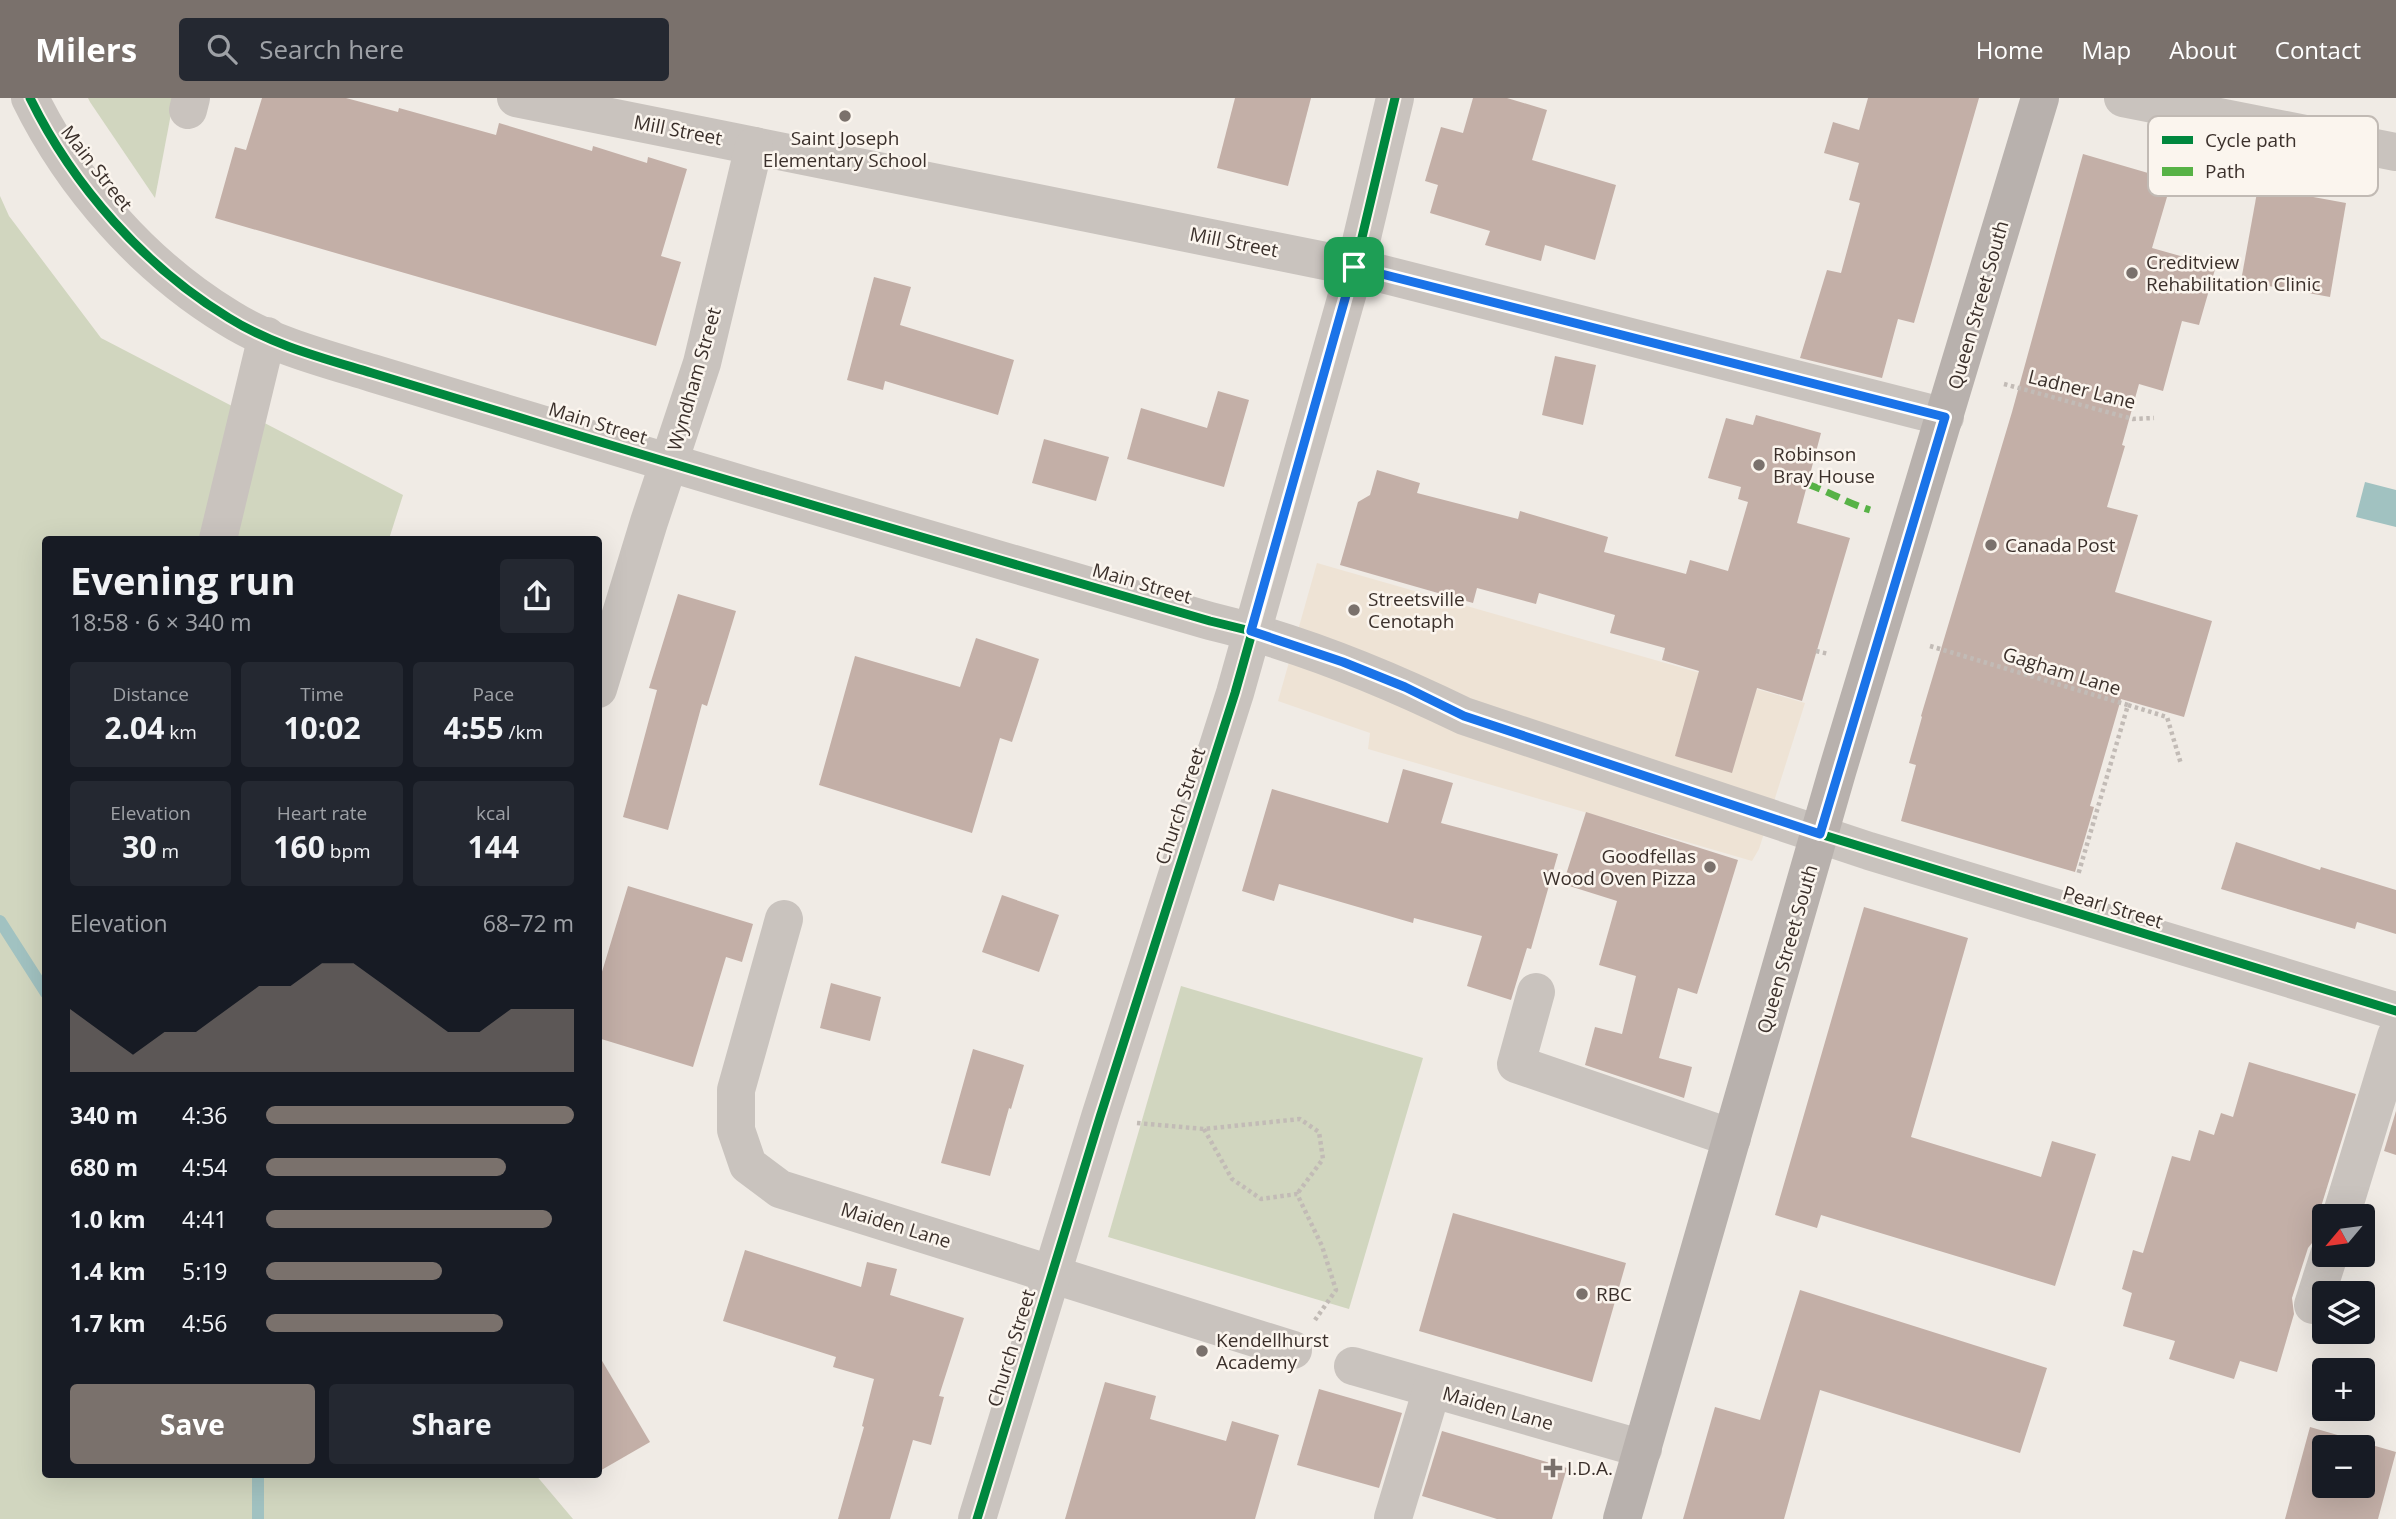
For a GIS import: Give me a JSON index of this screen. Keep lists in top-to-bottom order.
{
  "streets": {
    "main road": ["Queen Street South"],
    "street": [
      "Mill Street",
      "Main Street",
      "Wyndham Street",
      "Church Street",
      "Pearl Street",
      "Maiden Lane"
    ],
    "path": ["Ladner Lane", "Gagham Lane"]
  },
  "crossings": [
    ["Mill Street", "Queen Street South"],
    ["Mill Street", "Wyndham Street"],
    ["Mill Street", "Church Street"],
    ["Main Street", "Queen Street South"],
    ["Main Street", "Wyndham Street"],
    ["Main Street", "Church Street"],
    ["Main Street", "Pearl Street"],
    ["Queen Street South", "Pearl Street"],
    ["Queen Street South", "Maiden Lane"],
    ["Church Street", "Maiden Lane"]
  ],
  "places": {
    "other": [
      "Saint Joseph Elementary School",
      "Creditview Rehabilitation Clinic",
      "Robinson Bray House",
      "Canada Post",
      "Streetsville Cenotaph",
      "Goodfellas Wood Oven Pizza",
      "RBC",
      "Kendellhurst Academy"
    ],
    "health": ["I.D.A."]
  },
  "legend": ["Cycle path", "Path"],
  "north": "bottom left",
  "page": {
    "header": "Milers",
    "search": "Search here",
    "nav": [
      "Home",
      "Map",
      "About",
      "Contact"
    ],
    "heading": ["Evening run", "18:58 · 6 × 340 m"],
    "stats": [
      ["Distance", "2.04 km"],
      ["Time", "10:02"],
      ["Pace", "4:55 /km"],
      ["Elevation", "30 m"],
      ["Heart rate", "160 bpm"],
      ["kcal", "144"]
    ],
    "chart": ["Elevation", "68–72 m"],
    "list": [
      {
        "name": "340 m",
        "note": "4:36"
      },
      {
        "name": "680 m",
        "note": "4:54"
      },
      {
        "name": "1.0 km",
        "note": "4:41"
      },
      {
        "name": "1.4 km",
        "note": "5:19"
      },
      {
        "name": "1.7 km",
        "note": "4:56"
      }
    ],
    "map_buttons": ["+", "−"],
    "buttons": ["Save", "Share"]
  }
}
